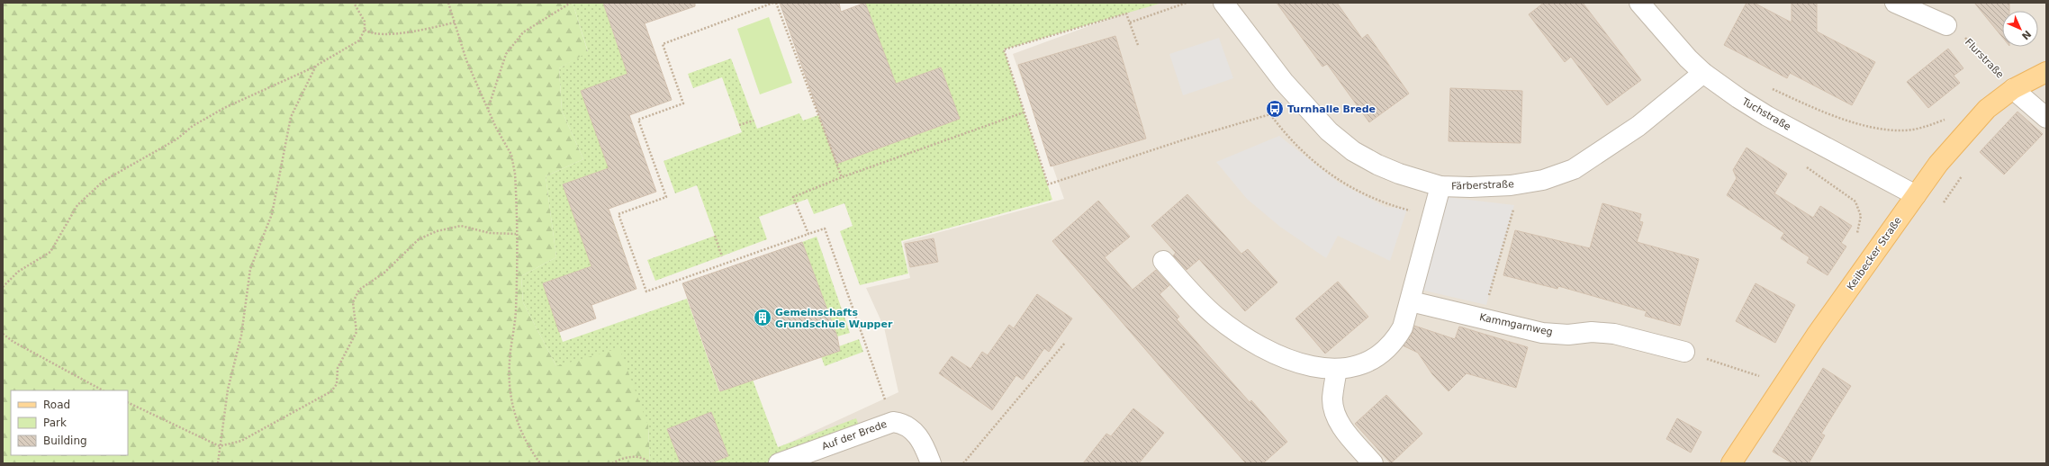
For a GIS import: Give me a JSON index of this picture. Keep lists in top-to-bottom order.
{
  "streets": {
    "main road": ["Keilbecker Straße"],
    "street": [
      "Tuchstraße",
      "Färberstraße",
      "Kammgarnweg",
      "Auf der Brede"
    ],
    "path": ["Flurstraße"]
  },
  "crossings": [
    ["Flurstraße", "Keilbecker Straße"],
    ["Tuchstraße", "Färberstraße"],
    ["Tuchstraße", "Keilbecker Straße"]
  ],
  "places": {
    "bus stop": ["Turnhalle Brede"],
    "building": ["Gemeinschafts Grundschule Wupper"]
  },
  "legend": ["Road", "Park", "Building"],
  "north": "bottom right"
}
